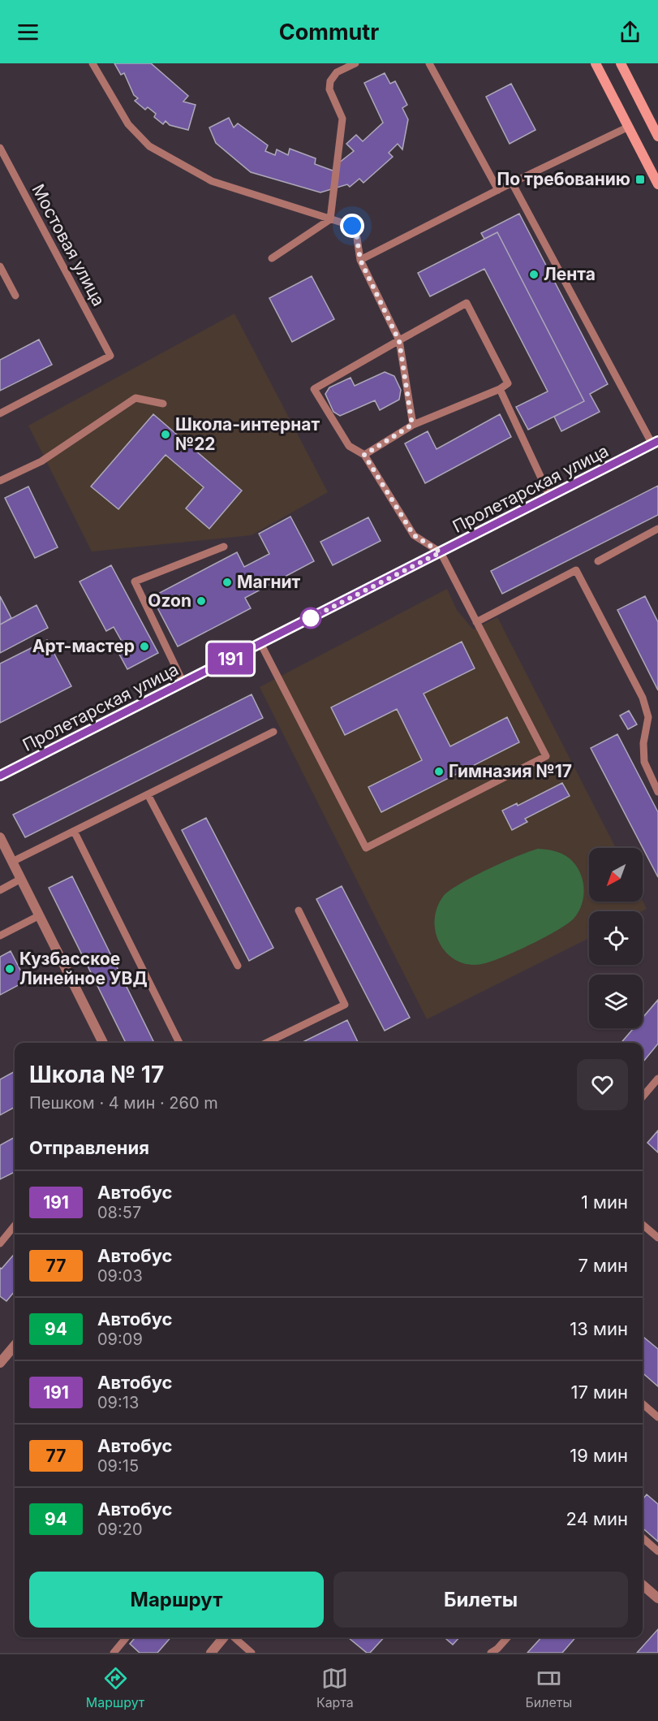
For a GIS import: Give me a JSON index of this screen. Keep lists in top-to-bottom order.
{
  "streets": {
    "street": ["Пролетарская улица"],
    "lane": ["Мостовая улица"]
  },
  "places": {
    "transit": ["По требованию"],
    "other": [
      "Лента",
      "Школа-интернат №22",
      "Магнит",
      "Ozon",
      "Арт-мастер",
      "Гимназия №17",
      "Кузбасское Линейное УВД"
    ]
  },
  "lines": ["bus line 191"],
  "north": "bottom left",
  "page": {
    "header": "Commutr",
    "on_map": "191",
    "heading": [
      ["Школа № 17", "Пешком · 4 мин · 260 m"],
      "Отправления"
    ],
    "list": [
      {
        "mark": "191",
        "name": "Автобус",
        "note": "08:57",
        "value": "1 мин"
      },
      {
        "mark": "77",
        "name": "Автобус",
        "note": "09:03",
        "value": "7 мин"
      },
      {
        "mark": "94",
        "name": "Автобус",
        "note": "09:09",
        "value": "13 мин"
      },
      {
        "mark": "191",
        "name": "Автобус",
        "note": "09:13",
        "value": "17 мин"
      },
      {
        "mark": "77",
        "name": "Автобус",
        "note": "09:15",
        "value": "19 мин"
      },
      {
        "mark": "94",
        "name": "Автобус",
        "note": "09:20",
        "value": "24 мин"
      }
    ],
    "buttons": ["Маршрут", "Билеты"],
    "tabs": ["Маршрут", "Карта", "Билеты"]
  }
}
